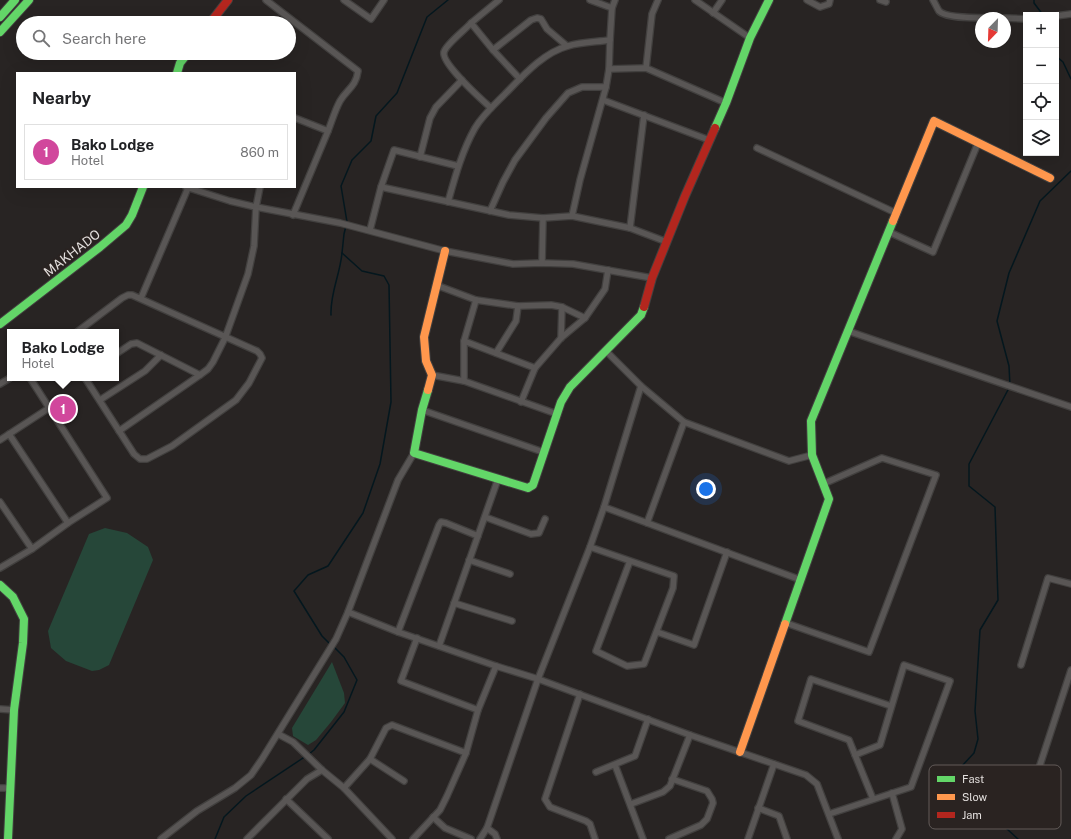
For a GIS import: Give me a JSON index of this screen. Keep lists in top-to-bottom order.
{
  "streets": {
    "main road": ["MAKHADO"]
  },
  "legend": ["Fast", "Slow", "Jam"],
  "north": "bottom left",
  "page": {
    "map_buttons": ["+", "−"],
    "search": "Search here",
    "heading": "Nearby",
    "list": [
      {
        "mark": "1",
        "name": "Bako Lodge",
        "note": "Hotel",
        "value": "860 m"
      }
    ],
    "popup": ["Bako Lodge", "Hotel"],
    "pins": "1"
  }
}
